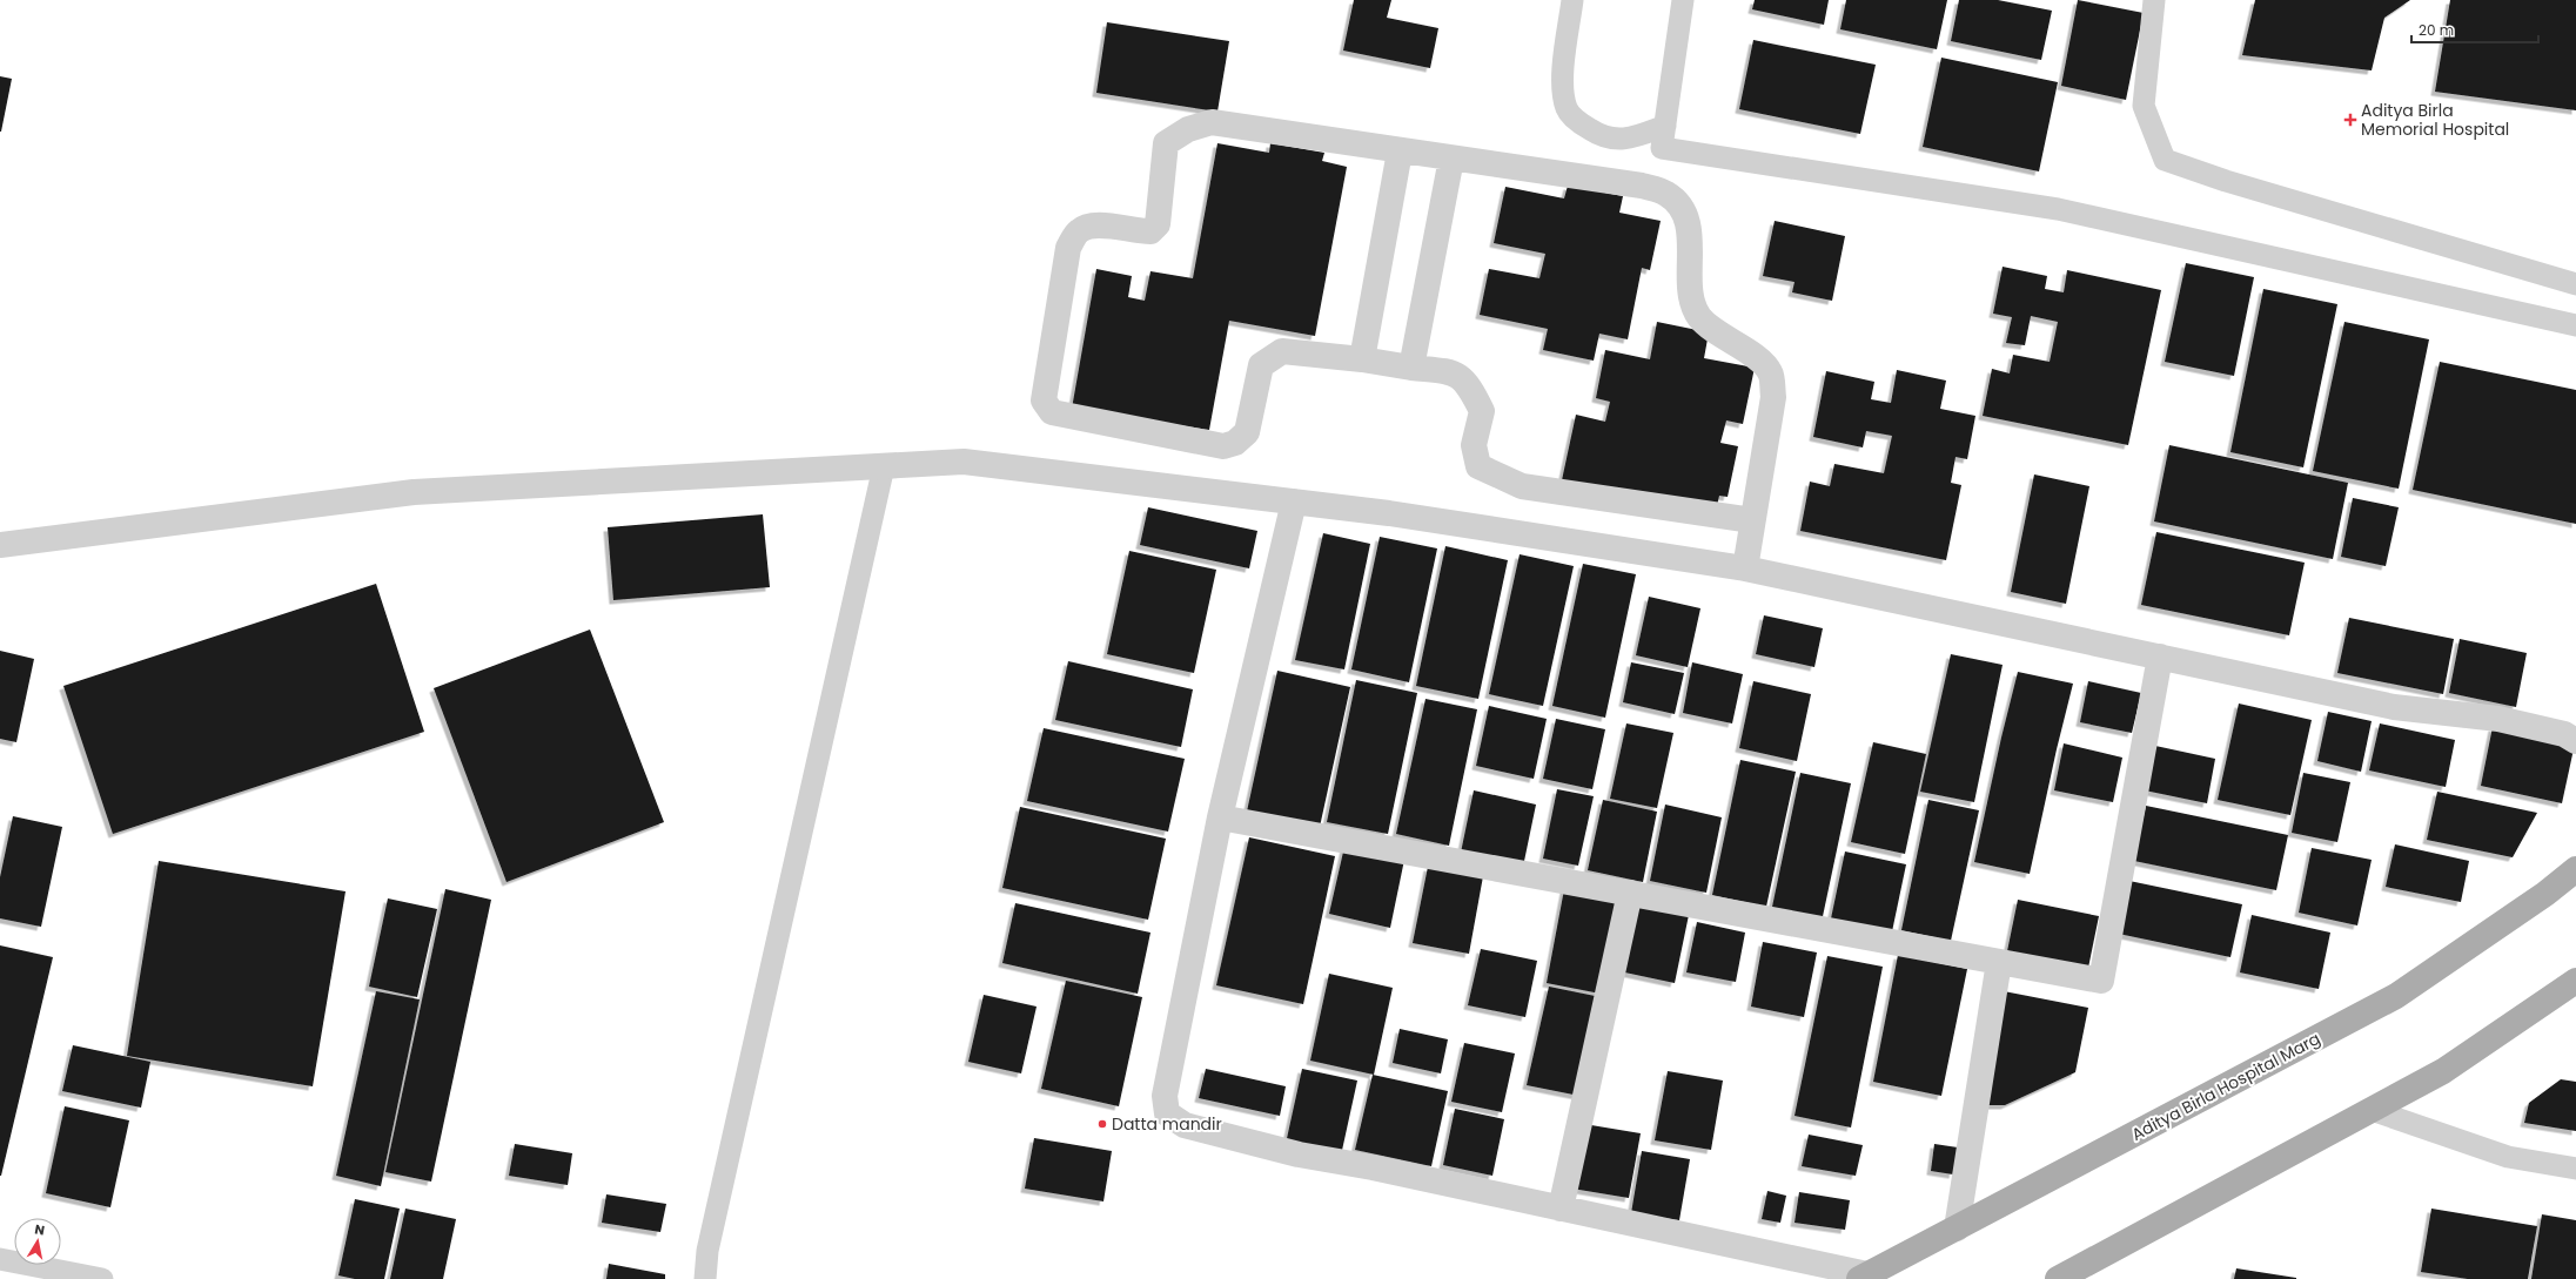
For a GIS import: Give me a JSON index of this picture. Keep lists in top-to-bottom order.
{
  "streets": {
    "main road": ["Aditya Birla Hospital Marg"]
  },
  "places": {
    "health": ["Aditya Birla Memorial Hospital"],
    "other": ["Datta mandir"]
  },
  "scale_bar": "20 m",
  "north": "top"
}
